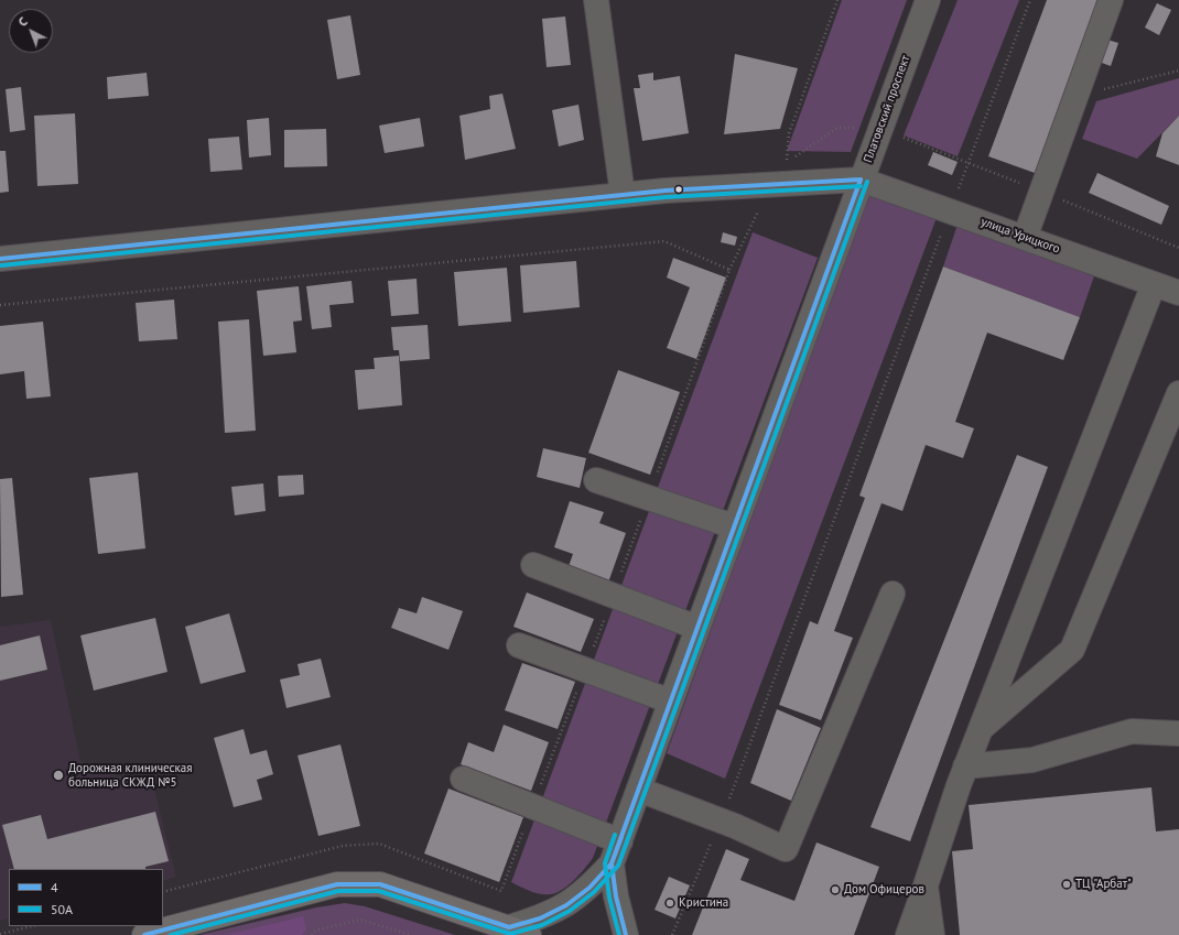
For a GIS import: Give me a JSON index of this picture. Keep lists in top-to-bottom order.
{
  "streets": {
    "street": ["Платовский проспект", "улица Урицкого"]
  },
  "crossings": [
    ["Платовский проспект", "улица Урицкого"]
  ],
  "places": [
    "Дорожная клиническая больница СКЖД №5",
    "ТЦ \"Арбат\"",
    "Дом Офицеров",
    "Кристина"
  ],
  "lines": ["transit line 4", "transit line 50А"],
  "legend": ["4", "50А"],
  "north": "top left"
}
